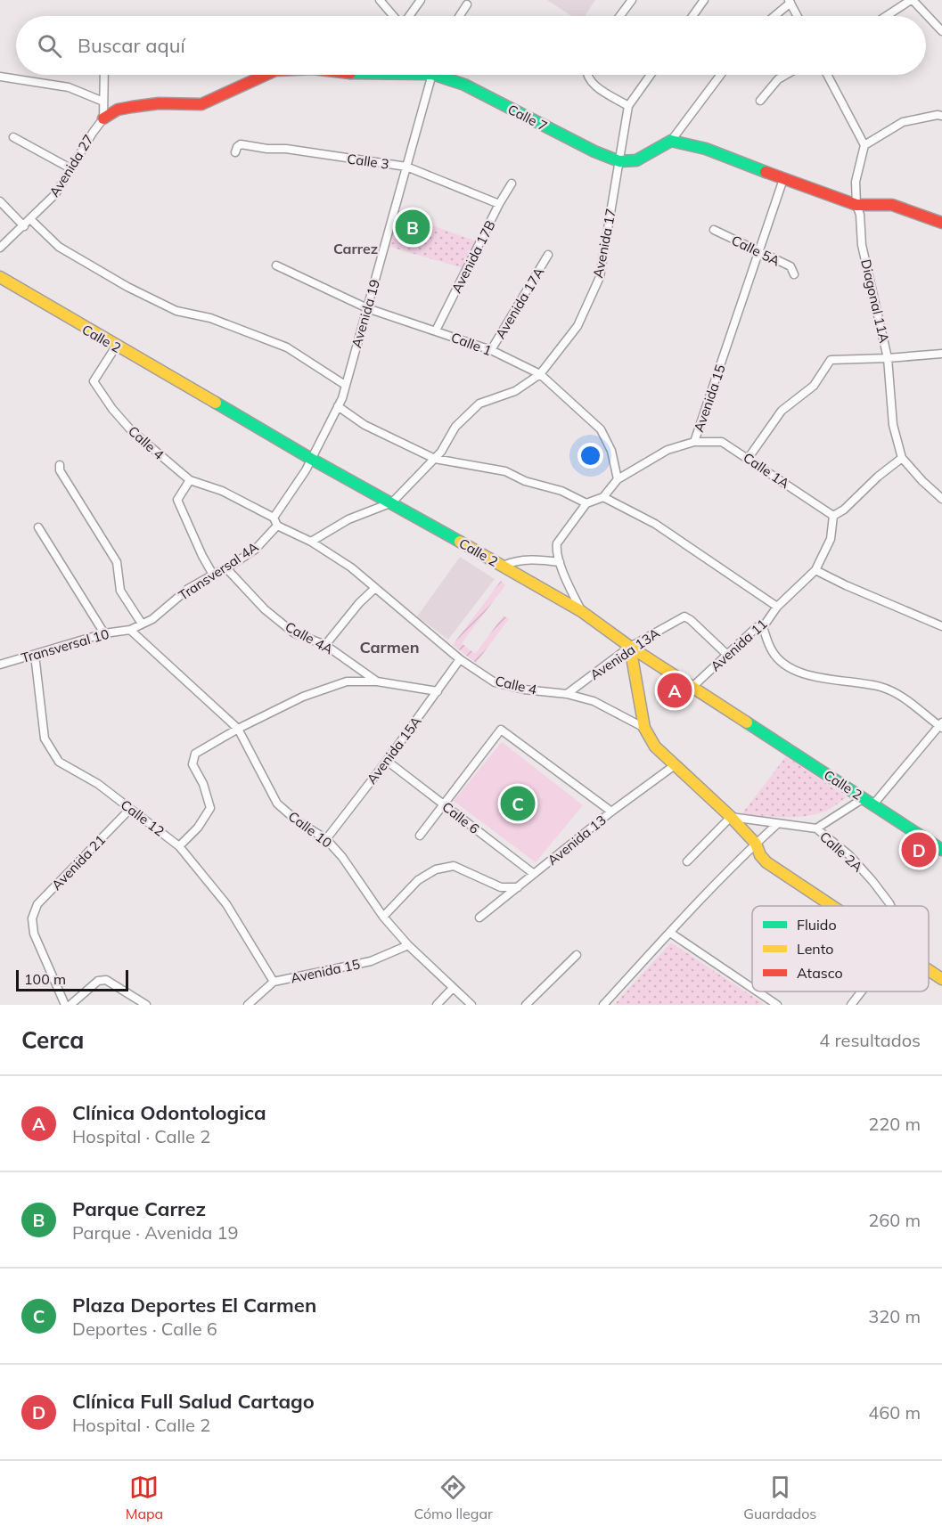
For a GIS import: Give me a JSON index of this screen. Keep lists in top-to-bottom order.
{
  "streets": {
    "street": [
      "Calle 7",
      "Calle 3",
      "Avenida 27",
      "Avenida 17",
      "Calle 5A",
      "Avenida 17B",
      "Diagonal 11A",
      "Avenida 17A",
      "Avenida 19",
      "Calle 2",
      "Calle 1",
      "Avenida 15",
      "Calle 4",
      "Calle 1A",
      "Transversal 4A",
      "Calle 4A",
      "Avenida 11",
      "Transversal 10",
      "Avenida 13A",
      "Avenida 15A",
      "Calle 12",
      "Calle 6",
      "Calle 10",
      "Avenida 13",
      "Calle 2A",
      "Avenida 21"
    ]
  },
  "crossings": [
    ["Calle 7", "Avenida 27"],
    ["Calle 7", "Avenida 17"],
    ["Calle 3", "Avenida 17B"],
    ["Calle 3", "Avenida 19"],
    ["Avenida 17", "Calle 2"],
    ["Avenida 17", "Calle 1"],
    ["Calle 5A", "Avenida 15"],
    ["Avenida 17B", "Calle 1"],
    ["Avenida 17A", "Calle 1"],
    ["Avenida 19", "Calle 2"],
    ["Avenida 19", "Calle 1"],
    ["Avenida 19", "Calle 4"],
    ["Avenida 19", "Transversal 4A"],
    ["Calle 2", "Calle 4"],
    ["Calle 2", "Avenida 11"],
    ["Calle 2", "Avenida 13A"],
    ["Calle 1", "Avenida 15"],
    ["Avenida 15", "Calle 1A"],
    ["Avenida 15", "Calle 12"],
    ["Avenida 15", "Calle 10"],
    ["Calle 4", "Transversal 4A"],
    ["Calle 4", "Avenida 13A"],
    ["Calle 4", "Avenida 15A"],
    ["Calle 4", "Avenida 13"],
    ["Calle 4", "Calle 2A"],
    ["Calle 1A", "Avenida 11"],
    ["Transversal 4A", "Calle 4A"],
    ["Transversal 4A", "Transversal 10"],
    ["Transversal 4A", "Calle 10"],
    ["Calle 4A", "Avenida 15A"],
    ["Avenida 11", "Avenida 13A"],
    ["Transversal 10", "Calle 12"],
    ["Transversal 10", "Calle 10"],
    ["Avenida 15A", "Calle 6"],
    ["Avenida 15A", "Calle 10"],
    ["Calle 12", "Avenida 21"],
    ["Calle 6", "Avenida 13"]
  ],
  "districts": ["Carrez", "Carmen"],
  "legend": ["Fluido", "Lento", "Atasco"],
  "scale_bar": "100 m",
  "page": {
    "search": "Buscar aquí",
    "pins": [
      "B",
      "A",
      "C",
      "D"
    ],
    "scale": "100 m",
    "heading": ["Cerca", "4 resultados"],
    "list": [
      {
        "mark": "A",
        "name": "Clínica Odontologica",
        "note": "Hospital · Calle 2",
        "value": "220 m"
      },
      {
        "mark": "B",
        "name": "Parque Carrez",
        "note": "Parque · Avenida 19",
        "value": "260 m"
      },
      {
        "mark": "C",
        "name": "Plaza Deportes El Carmen",
        "note": "Deportes · Calle 6",
        "value": "320 m"
      },
      {
        "mark": "D",
        "name": "Clínica Full Salud Cartago",
        "note": "Hospital · Calle 2",
        "value": "460 m"
      }
    ],
    "nav": ["Mapa", "Cómo llegar", "Guardados"]
  }
}
